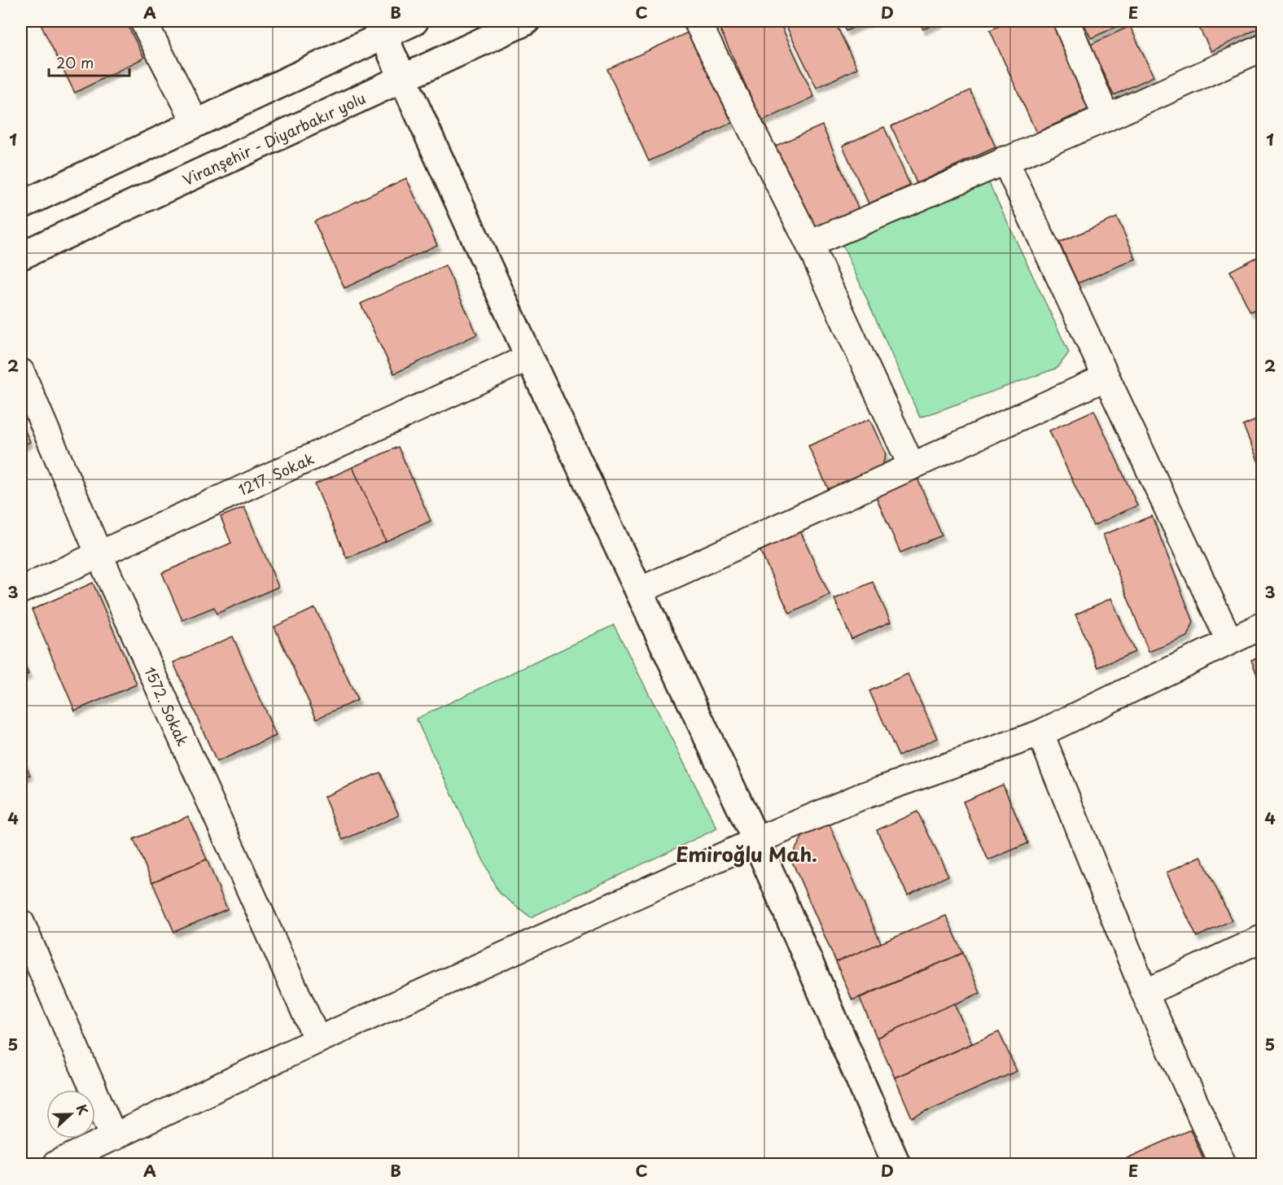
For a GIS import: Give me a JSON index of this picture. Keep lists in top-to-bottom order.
{
  "streets": {
    "street": ["Viranşehir - Diyarbakır yolu", "1217. Sokak", "1572. Sokak"]
  },
  "crossings": [
    ["1217. Sokak", "1572. Sokak"]
  ],
  "districts": ["Emiroğlu Mah."],
  "scale_bar": "20 m",
  "north": "right",
  "grid": {
    "columns": [
      "A",
      "B",
      "C",
      "D",
      "E"
    ],
    "rows": [
      "1",
      "2",
      "3",
      "4",
      "5"
    ]
  }
}
